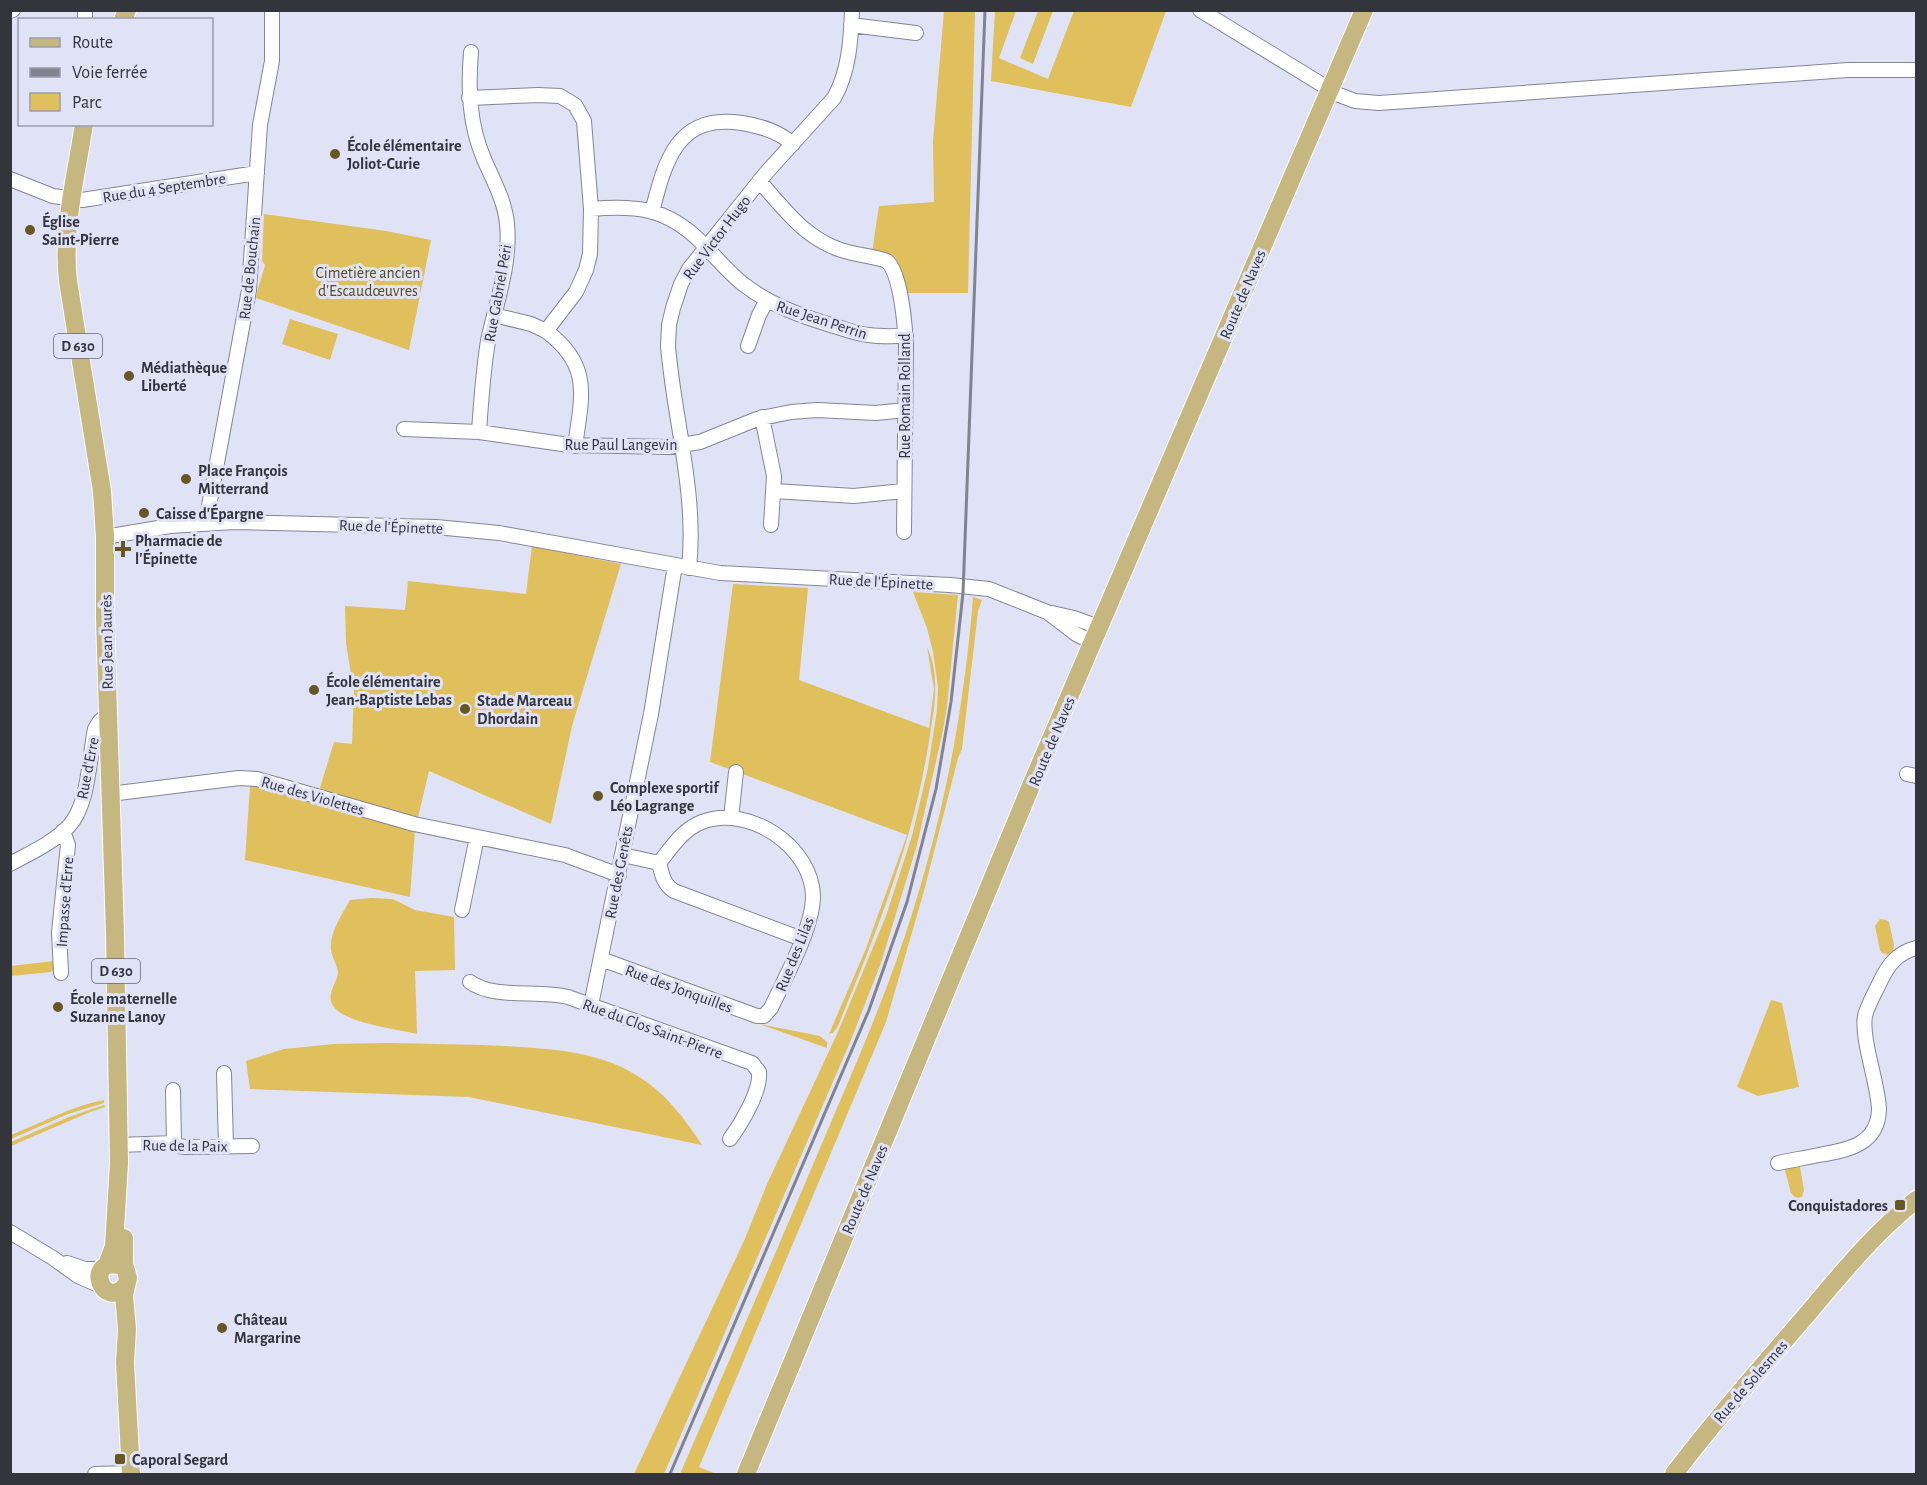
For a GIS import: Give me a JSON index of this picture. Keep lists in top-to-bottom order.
{
  "streets": {
    "main road": [
      "Route de Naves",
      "D 630",
      "Rue Jean Jaurès",
      "Rue de Solesmes"
    ],
    "street": [
      "Rue du 4 Septembre",
      "Rue Victor Hugo",
      "Rue de Bouchain",
      "Rue Gabriel Péri",
      "Rue Jean Perrin",
      "Rue Romain Rolland",
      "Rue Paul Langevin",
      "Rue de l'Épinette",
      "Rue d'Erre",
      "Rue des Violettes",
      "Rue des Genêts",
      "Impasse d'Erre",
      "Rue des Lilas",
      "Rue des Jonquilles",
      "Rue du Clos Saint-Pierre",
      "Rue de la Paix"
    ]
  },
  "crossings": [
    ["Rue du 4 Septembre", "Rue de Bouchain"],
    ["Rue du 4 Septembre", "Rue Jean Jaurès"],
    ["Rue Victor Hugo", "Rue Jean Perrin"],
    ["Rue Victor Hugo", "Rue Romain Rolland"],
    ["Rue Victor Hugo", "Rue Paul Langevin"],
    ["Rue Victor Hugo", "Rue de l'Épinette"],
    ["Rue Victor Hugo", "Rue des Genêts"],
    ["Rue de Bouchain", "Rue de l'Épinette"],
    ["Rue Gabriel Péri", "Rue Paul Langevin"],
    ["Route de Naves", "Rue de l'Épinette"],
    ["Rue Jean Perrin", "Rue Romain Rolland"],
    ["Rue Romain Rolland", "Rue Paul Langevin"],
    ["Rue de l'Épinette", "Rue Jean Jaurès"],
    ["Rue de l'Épinette", "Rue des Genêts"],
    ["Rue Jean Jaurès", "Rue d'Erre"],
    ["Rue Jean Jaurès", "Rue des Violettes"],
    ["Rue Jean Jaurès", "Rue de la Paix"],
    ["Rue d'Erre", "Impasse d'Erre"],
    ["Rue des Violettes", "Rue des Genêts"],
    ["Rue des Genêts", "Rue des Jonquilles"],
    ["Rue des Genêts", "Rue du Clos Saint-Pierre"],
    ["Rue des Lilas", "Rue des Jonquilles"]
  ],
  "parks": ["Cimetière ancien d'Escaudœuvres"],
  "places": {
    "other": [
      "École élémentaire Joliot-Curie",
      "Église Saint-Pierre",
      "Médiathèque Liberté",
      "Place François Mitterrand",
      "Caisse d'Épargne",
      "École élémentaire Jean-Baptiste Lebas",
      "Stade Marceau Dhordain",
      "Complexe sportif Léo Lagrange",
      "École maternelle Suzanne Lanoy",
      "Château Margarine"
    ],
    "health": ["Pharmacie de l'Épinette"],
    "transit": ["Conquistadores", "Caporal Segard"]
  },
  "legend": ["Route", "Voie ferrée", "Parc"]
}
